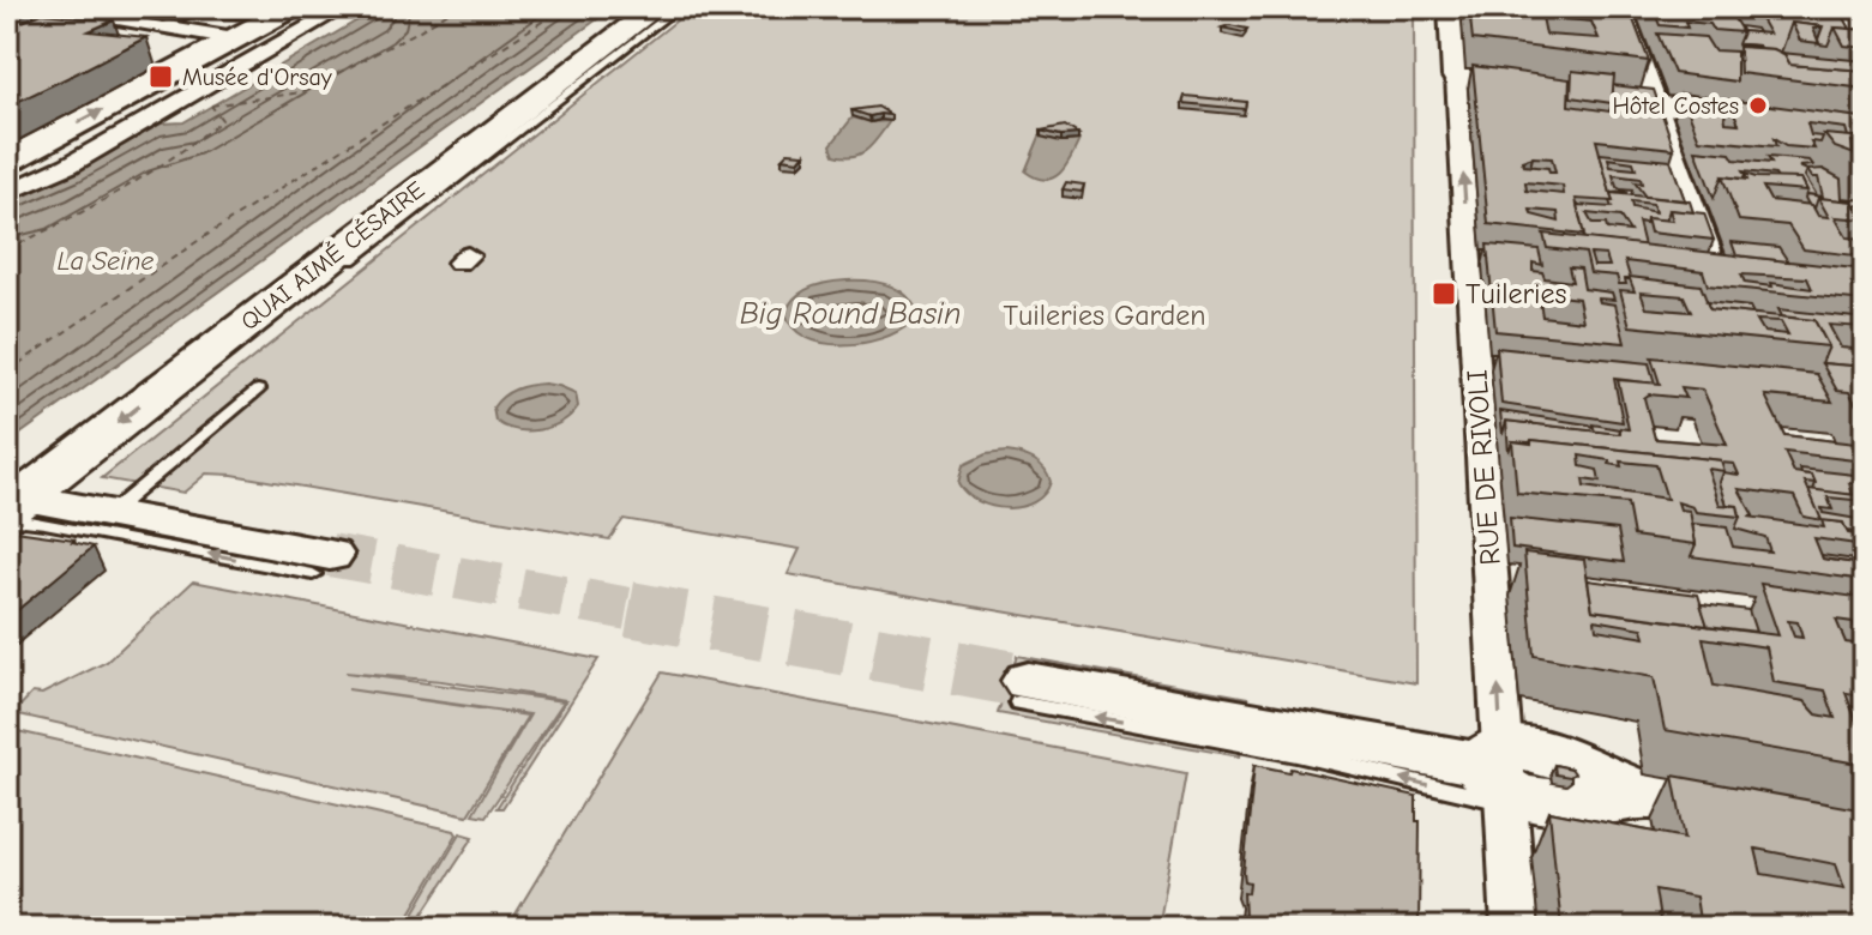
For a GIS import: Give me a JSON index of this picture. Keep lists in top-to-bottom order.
{
  "streets": {
    "main road": ["QUAI AIMÉ CÉSAIRE", "RUE DE RIVOLI"]
  },
  "one_way": ["RUE DE RIVOLI"],
  "water": ["La Seine", "Big Round Basin"],
  "parks": ["Tuileries Garden"],
  "places": {
    "transit": ["Musée d'Orsay", "Tuileries"],
    "other": ["Hôtel Costes"]
  }
}
